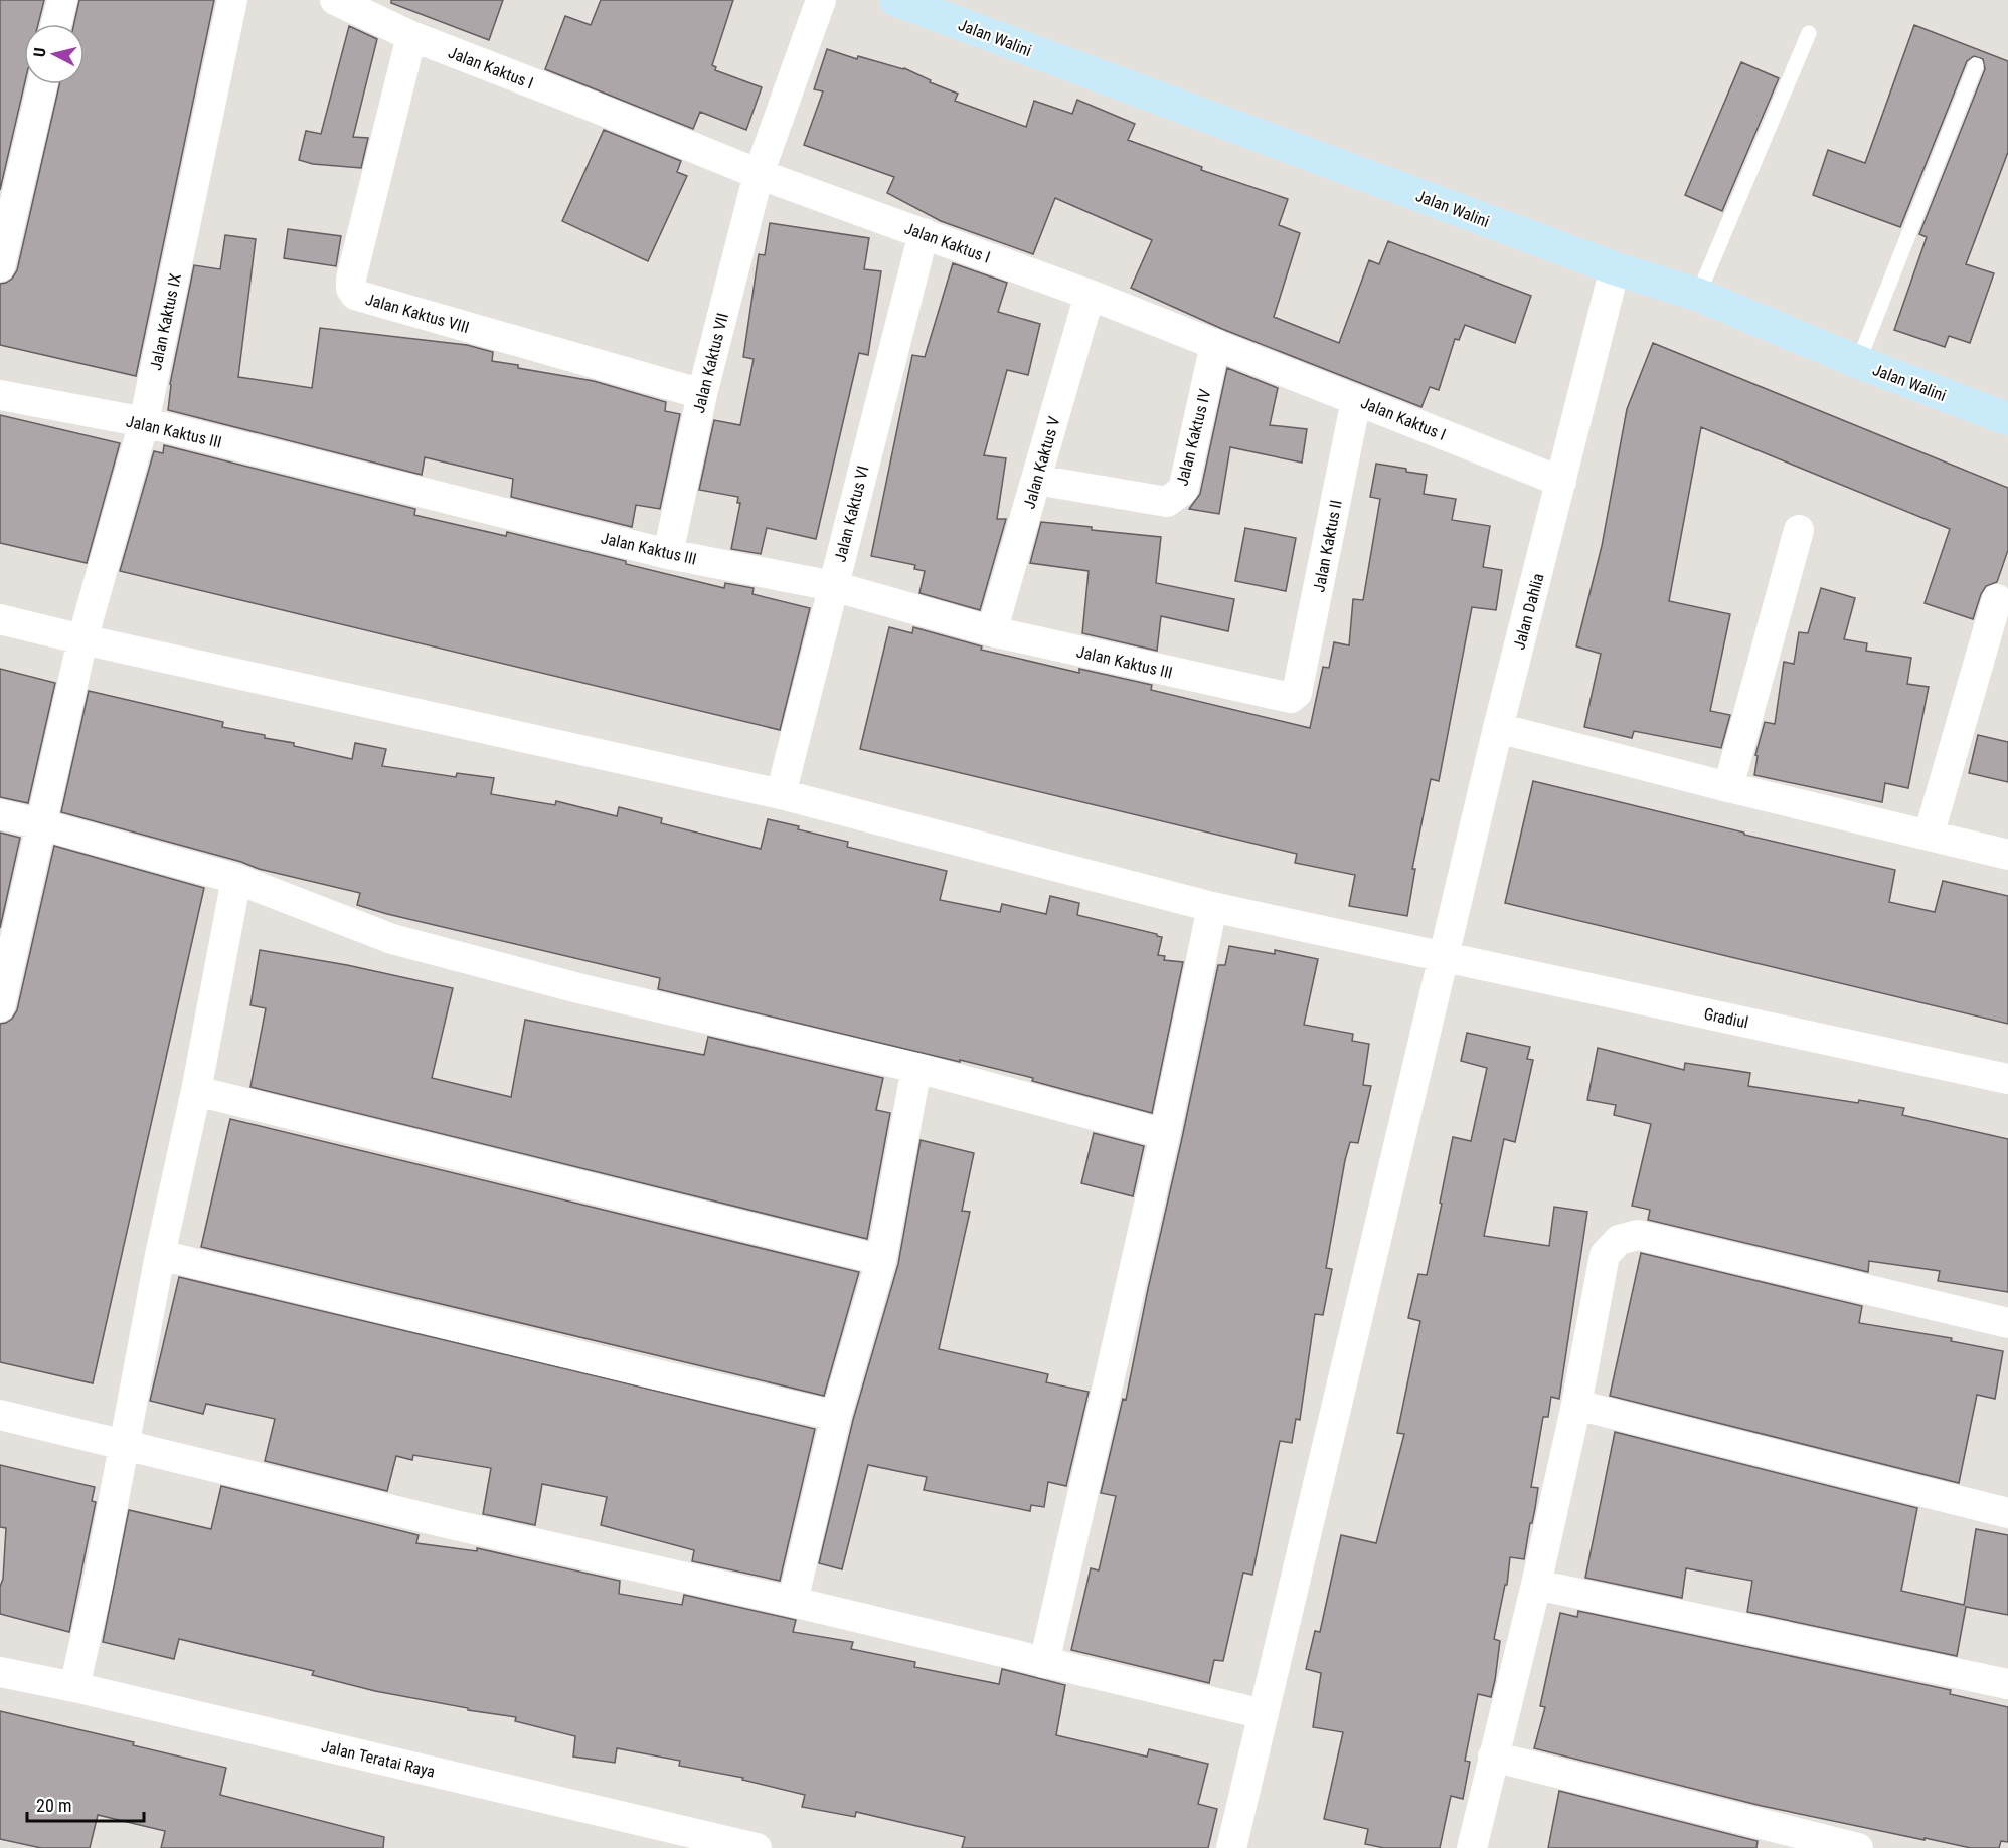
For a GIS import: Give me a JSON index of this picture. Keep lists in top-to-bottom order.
{
  "streets": {
    "street": [
      "Jalan Walini",
      "Jalan Kaktus I",
      "Jalan Kaktus VIII",
      "Jalan Kaktus IX",
      "Jalan Kaktus VII",
      "Jalan Kaktus III",
      "Jalan Kaktus IV",
      "Jalan Kaktus V",
      "Jalan Kaktus VI",
      "Jalan Kaktus II",
      "Jalan Dahlia",
      "Gradiul",
      "Jalan Teratai Raya"
    ]
  },
  "crossings": [
    ["Jalan Walini", "Jalan Dahlia"],
    ["Jalan Kaktus I", "Jalan Kaktus VIII"],
    ["Jalan Kaktus I", "Jalan Kaktus VII"],
    ["Jalan Kaktus I", "Jalan Kaktus IV"],
    ["Jalan Kaktus I", "Jalan Kaktus V"],
    ["Jalan Kaktus I", "Jalan Kaktus VI"],
    ["Jalan Kaktus I", "Jalan Kaktus II"],
    ["Jalan Kaktus I", "Jalan Dahlia"],
    ["Jalan Kaktus VIII", "Jalan Kaktus VII"],
    ["Jalan Kaktus IX", "Jalan Kaktus III"],
    ["Jalan Kaktus IX", "Gradiul"],
    ["Jalan Kaktus VII", "Jalan Kaktus III"],
    ["Jalan Kaktus III", "Jalan Kaktus V"],
    ["Jalan Kaktus III", "Jalan Kaktus VI"],
    ["Jalan Kaktus III", "Jalan Kaktus II"],
    ["Jalan Kaktus IV", "Jalan Kaktus V"],
    ["Jalan Kaktus VI", "Gradiul"],
    ["Jalan Dahlia", "Gradiul"]
  ],
  "scale_bar": "20 m",
  "north": "left"
}
